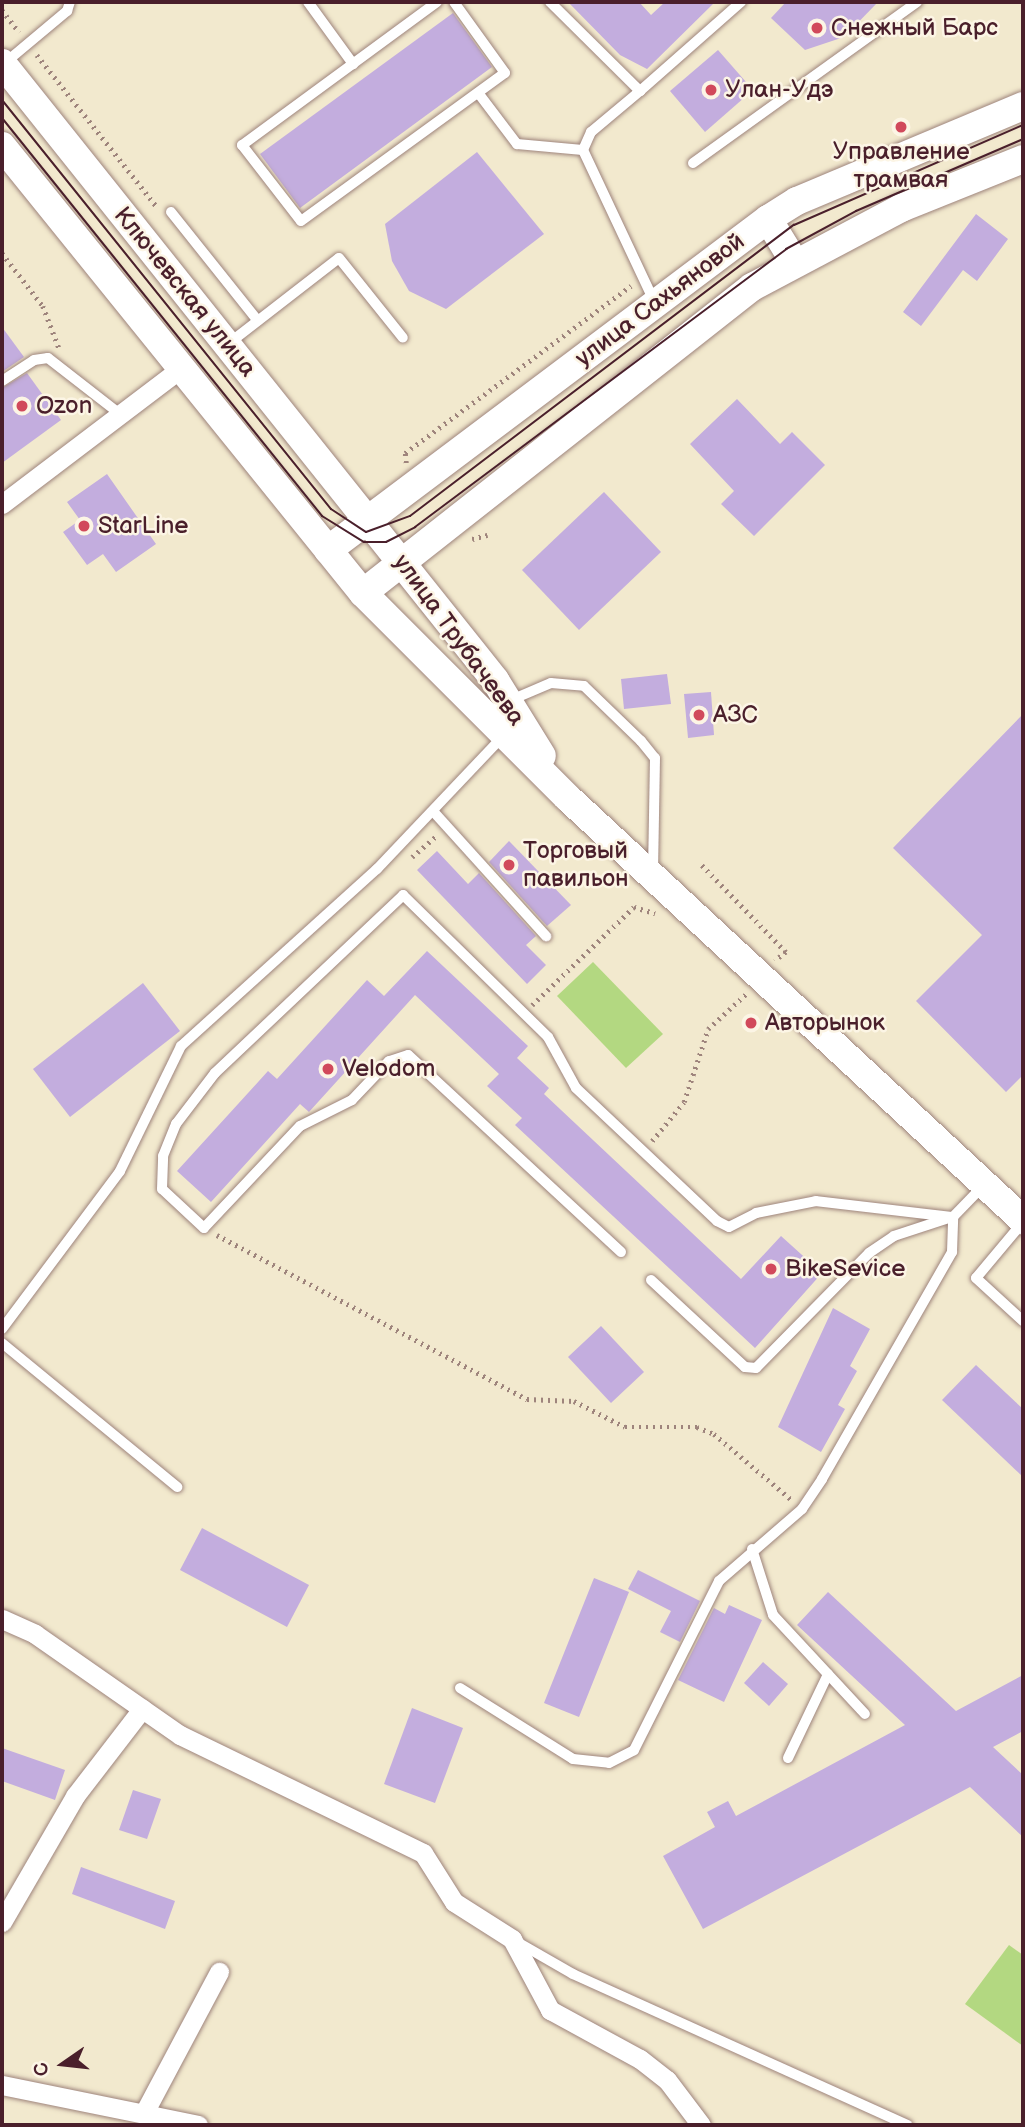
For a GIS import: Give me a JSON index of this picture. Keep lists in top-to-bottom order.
{
  "streets": {
    "main road": ["Ключевская улица", "улица Сахьяновой", "улица Трубачеева"]
  },
  "crossings": [
    ["Ключевская улица", "улица Сахьяновой"],
    ["Ключевская улица", "улица Трубачеева"],
    ["улица Сахьяновой", "улица Трубачеева"]
  ],
  "places": [
    "Снежный Барс",
    "Улан-Удэ",
    "Управление трамвая",
    "Ozon",
    "StarLine",
    "АЗС",
    "Торговый павильон",
    "Авторынок",
    "Velodom",
    "BikeSevice"
  ],
  "north": "left"
}
